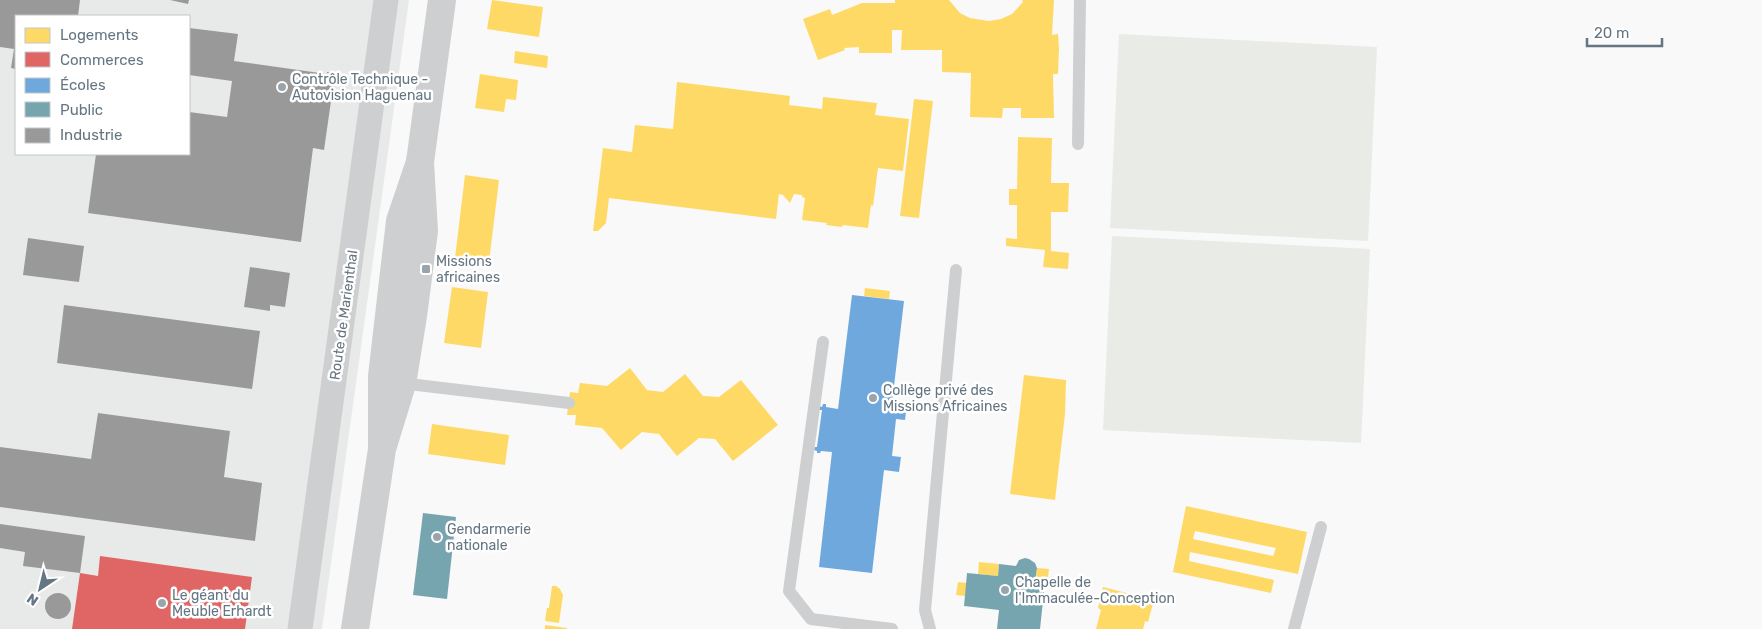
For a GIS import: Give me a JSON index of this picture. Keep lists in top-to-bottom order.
{
  "streets": {
    "street": ["Route de Marienthal"]
  },
  "places": {
    "other": [
      "Contrôle Technique - Autovision Haguenau",
      "Collège privé des Missions Africaines",
      "Gendarmerie nationale",
      "Chapelle de l'Immaculée-Conception",
      "Le géant du Meuble Erhardt"
    ],
    "transit": ["Missions africaines"]
  },
  "legend": [
    "Logements",
    "Commerces",
    "Écoles",
    "Public",
    "Industrie"
  ],
  "scale_bar": "20 m",
  "north": "bottom left"
}
